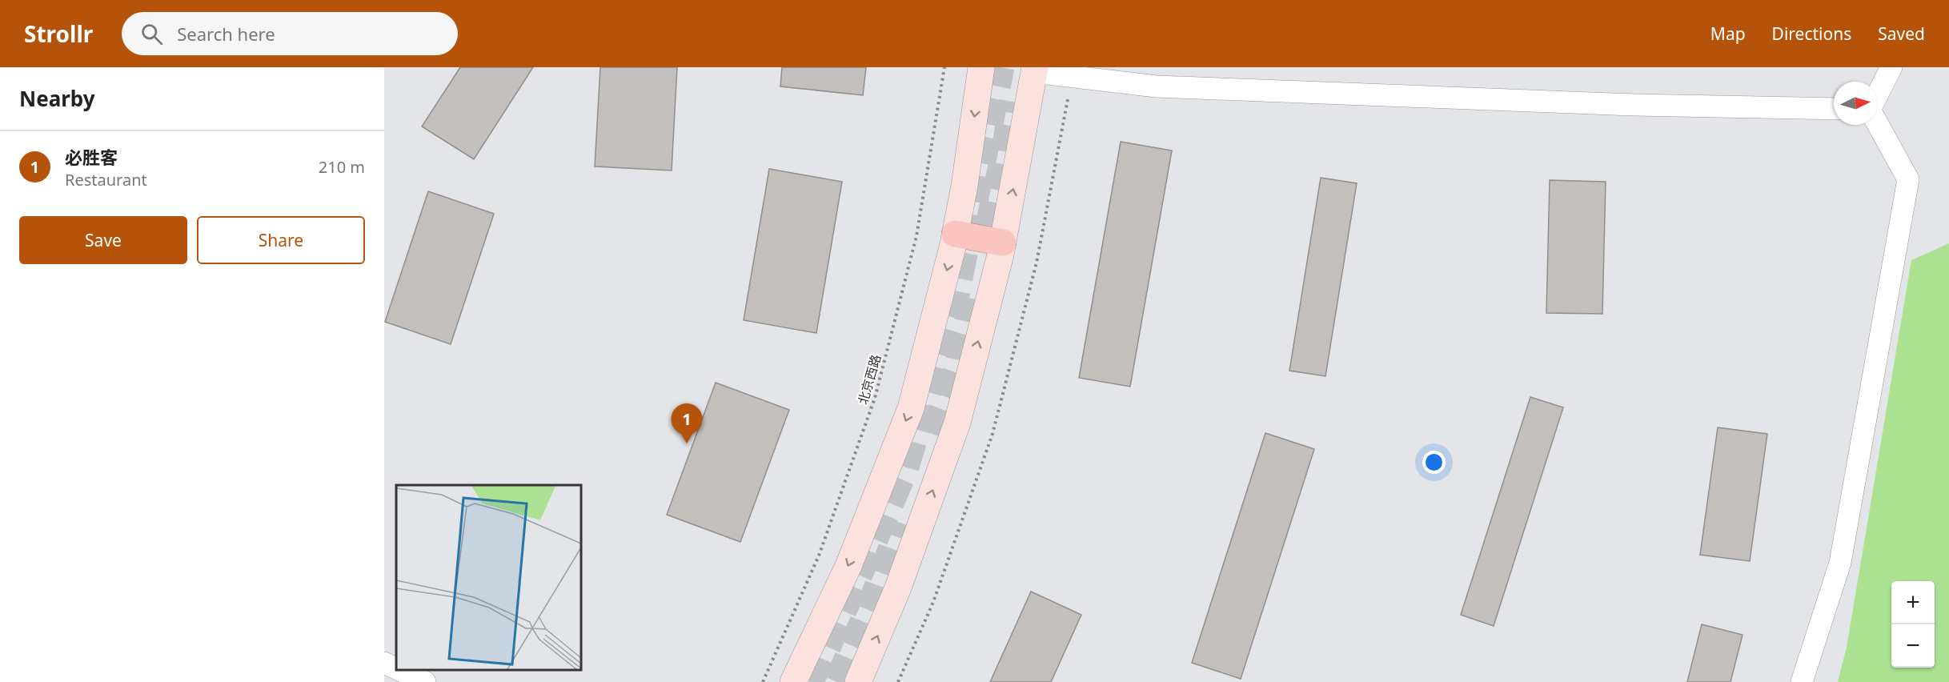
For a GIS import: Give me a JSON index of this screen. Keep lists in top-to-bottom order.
{
  "streets": {
    "path": ["北京西路"]
  },
  "north": "right",
  "page": {
    "header": "Strollr",
    "search": "Search here",
    "nav": ["Map", "Directions", "Saved"],
    "heading": "Nearby",
    "list": [
      {
        "mark": "1",
        "name": "必胜客",
        "note": "Restaurant",
        "value": "210 m"
      }
    ],
    "buttons": ["Save", "Share"],
    "pins": "1",
    "map_buttons": ["+", "−"]
  }
}
